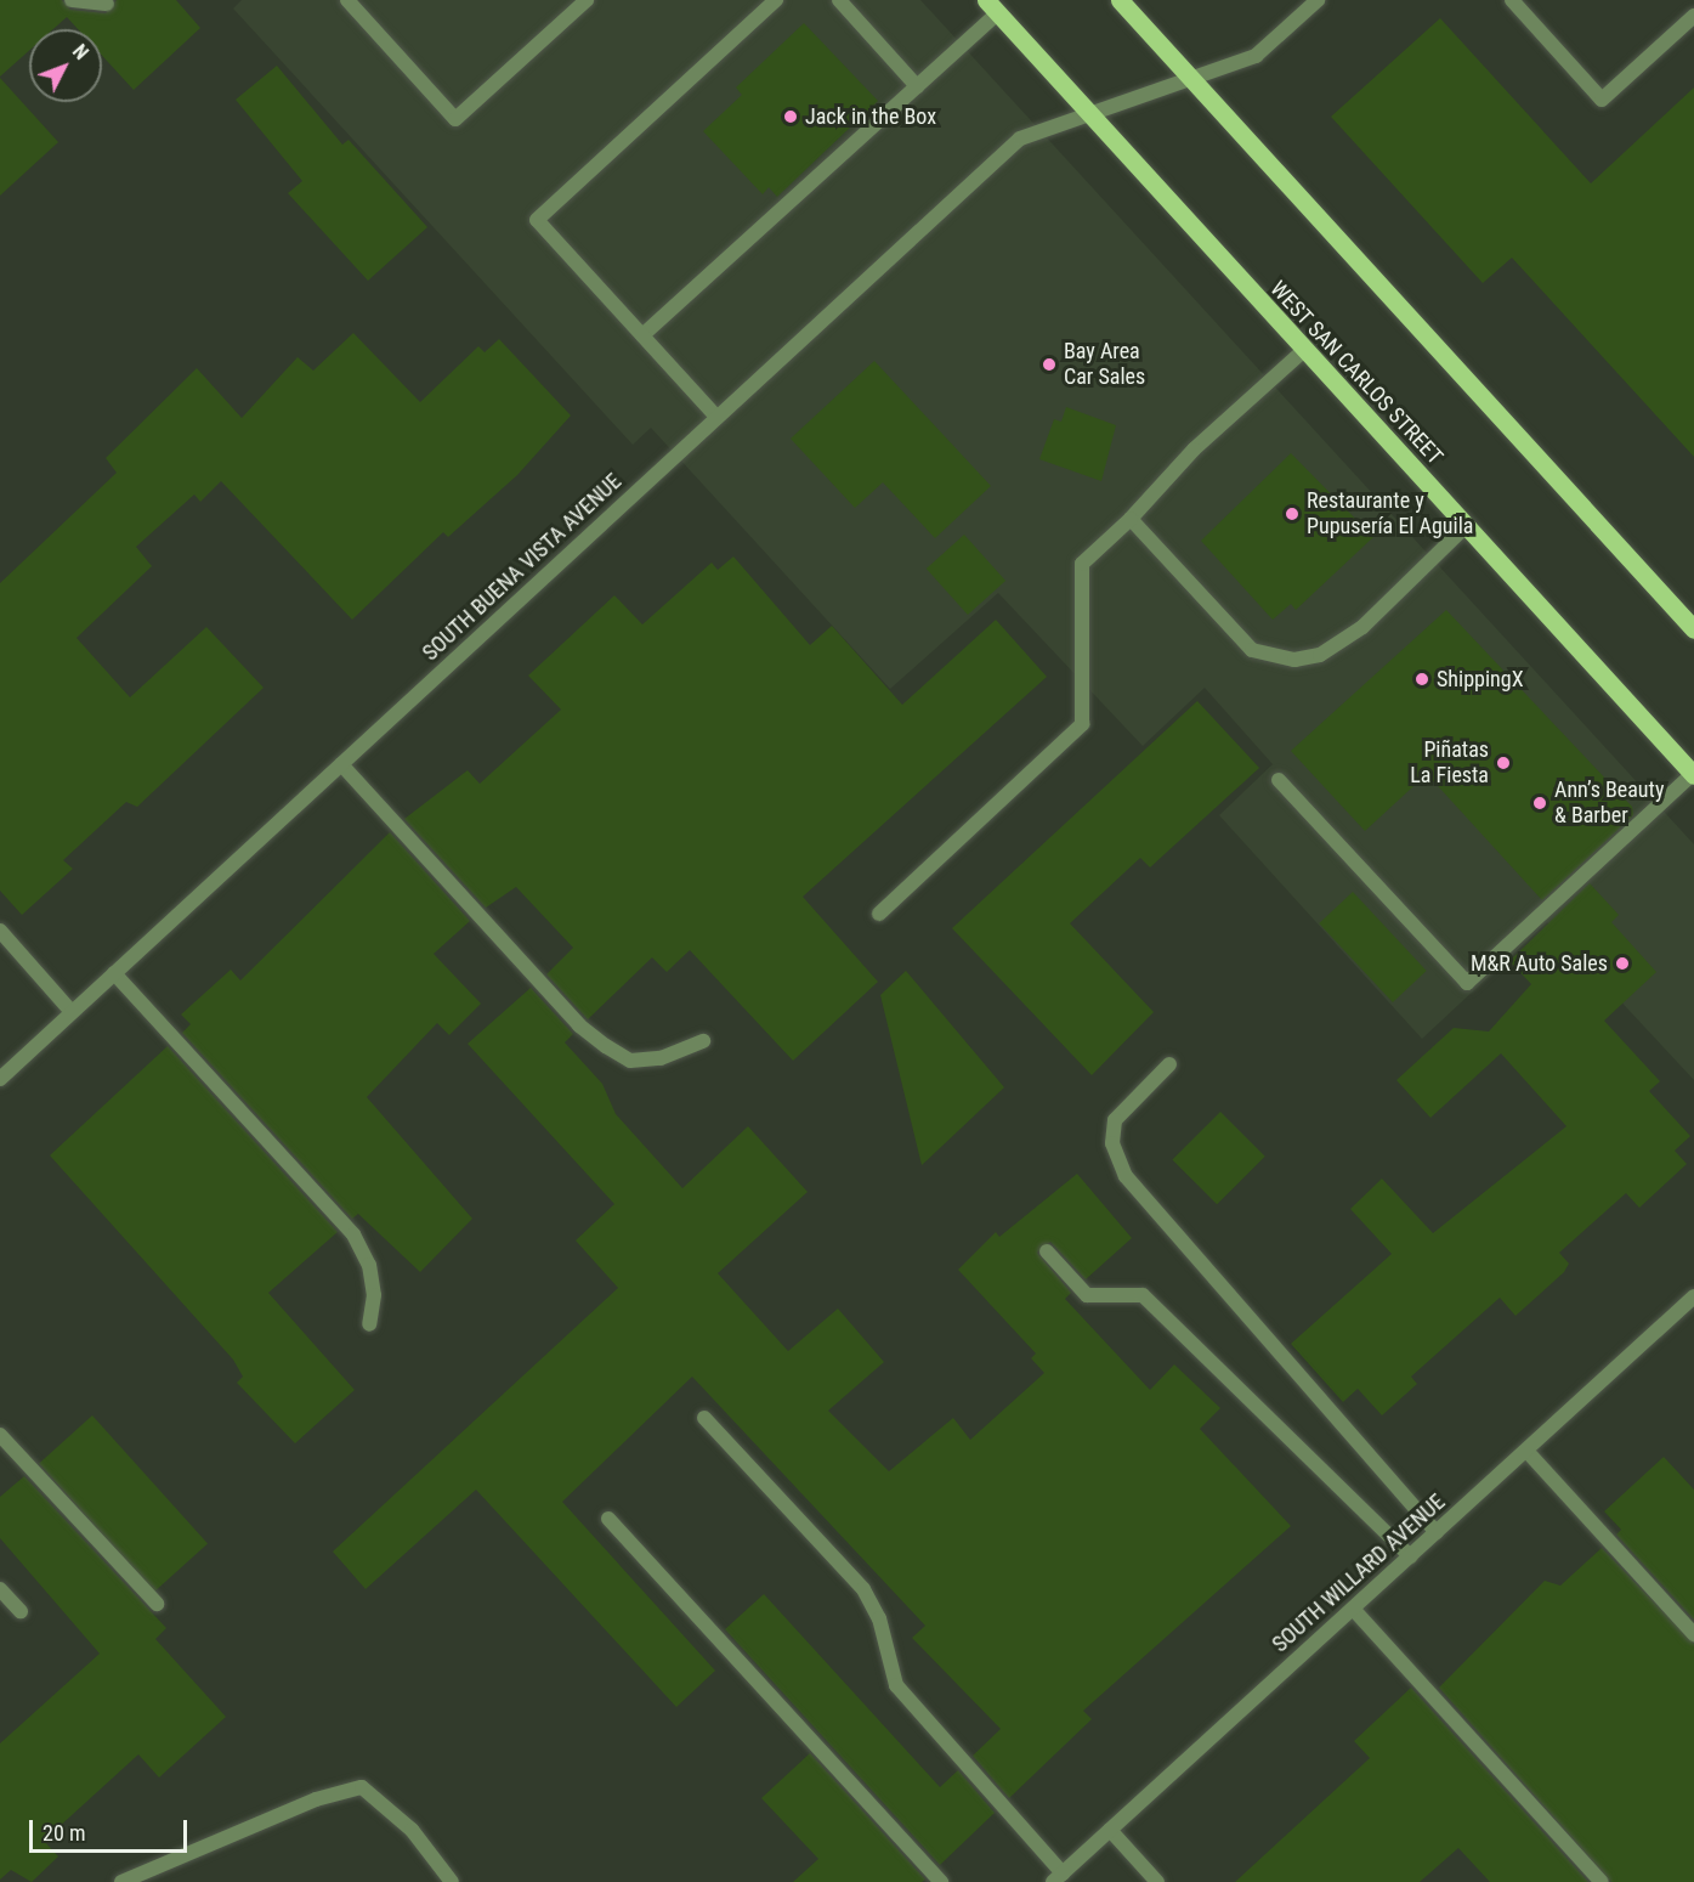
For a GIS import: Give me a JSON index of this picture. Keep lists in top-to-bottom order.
{
  "streets": {
    "main road": ["WEST SAN CARLOS STREET"],
    "street": ["SOUTH BUENA VISTA AVENUE", "SOUTH WILLARD AVENUE"]
  },
  "crossings": [
    ["WEST SAN CARLOS STREET", "SOUTH BUENA VISTA AVENUE"]
  ],
  "places": [
    "Jack in the Box",
    "Bay Area Car Sales",
    "Restaurante y Pupusería El Aguila",
    "ShippingX",
    "Piñatas La Fiesta",
    "Ann’s Beauty & Barber",
    "M&R Auto Sales"
  ],
  "scale_bar": "20 m",
  "north": "top right"
}
